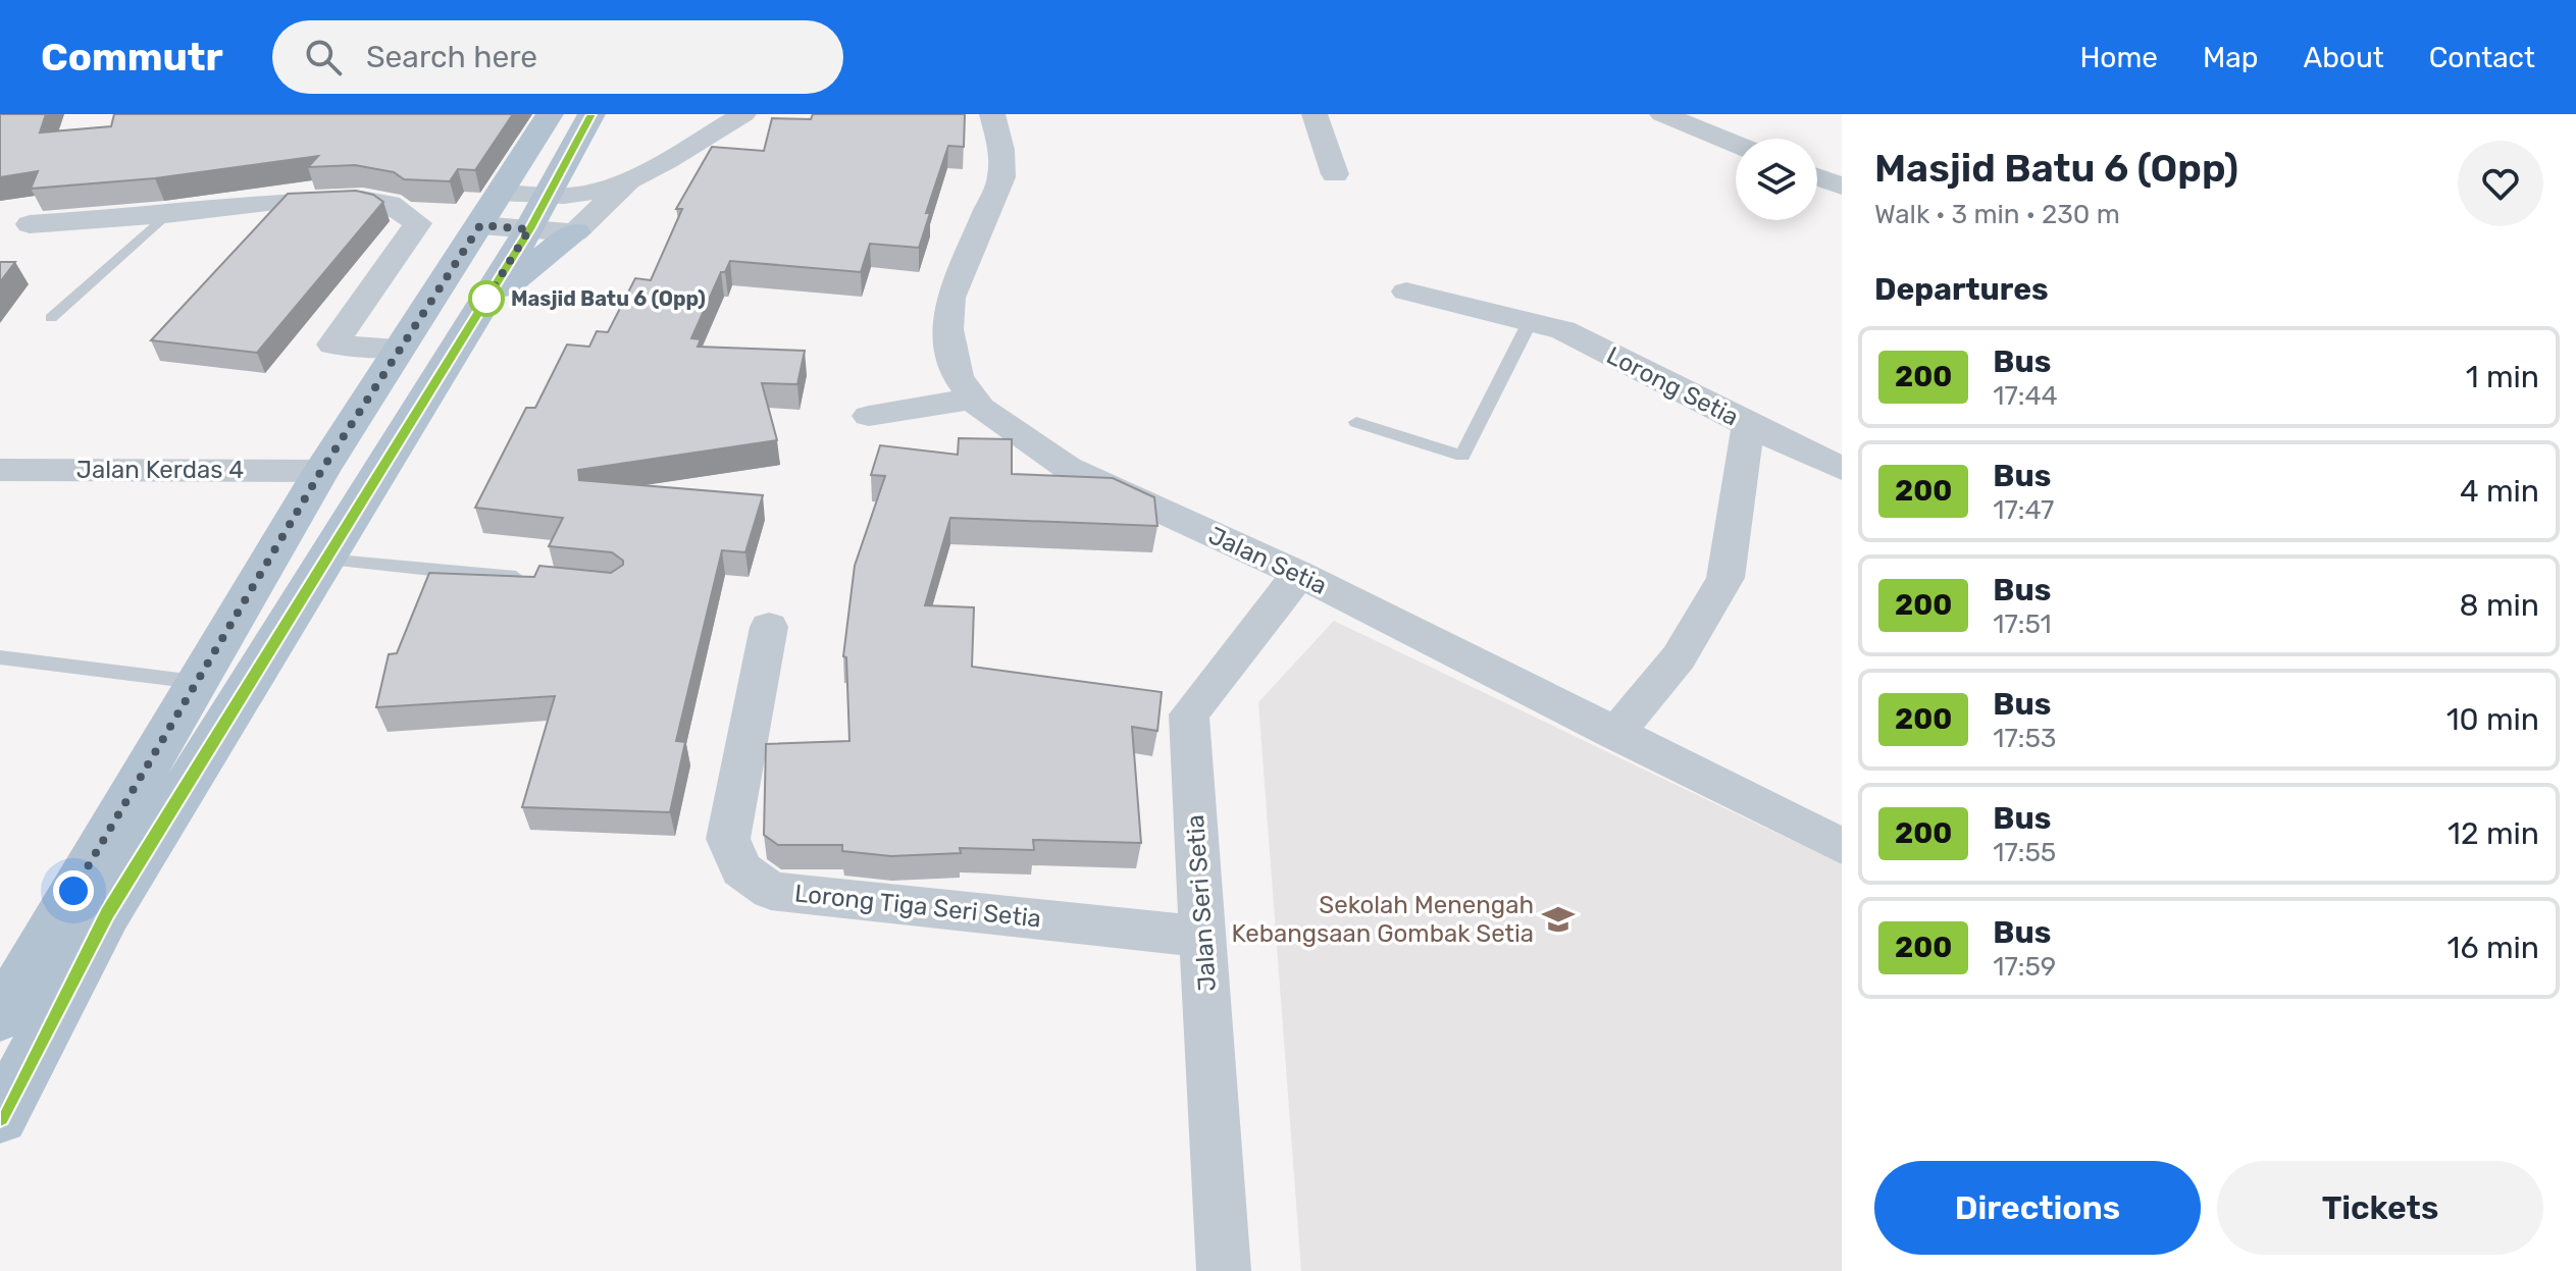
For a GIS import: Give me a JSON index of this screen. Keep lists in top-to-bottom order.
{
  "streets": {
    "street": [
      "Lorong Setia",
      "Jalan Kerdas 4",
      "Jalan Setia",
      "Jalan Seri Setia",
      "Lorong Tiga Seri Setia"
    ]
  },
  "crossings": [
    ["Lorong Setia", "Jalan Setia"],
    ["Jalan Setia", "Jalan Seri Setia"],
    ["Jalan Seri Setia", "Lorong Tiga Seri Setia"]
  ],
  "places": {
    "other": ["Masjid Batu 6 (Opp)"],
    "school or university": ["Sekolah Menengah Kebangsaan Gombak Setia"]
  },
  "lines": ["bus line 200"],
  "page": {
    "header": "Commutr",
    "search": "Search here",
    "nav": [
      "Home",
      "Map",
      "About",
      "Contact"
    ],
    "heading": [
      ["Masjid Batu 6 (Opp)", "Walk · 3 min · 230 m"],
      "Departures"
    ],
    "list": [
      {
        "mark": "200",
        "name": "Bus",
        "note": "17:44",
        "value": "1 min"
      },
      {
        "mark": "200",
        "name": "Bus",
        "note": "17:47",
        "value": "4 min"
      },
      {
        "mark": "200",
        "name": "Bus",
        "note": "17:51",
        "value": "8 min"
      },
      {
        "mark": "200",
        "name": "Bus",
        "note": "17:53",
        "value": "10 min"
      },
      {
        "mark": "200",
        "name": "Bus",
        "note": "17:55",
        "value": "12 min"
      },
      {
        "mark": "200",
        "name": "Bus",
        "note": "17:59",
        "value": "16 min"
      }
    ],
    "buttons": ["Directions", "Tickets"]
  }
}
